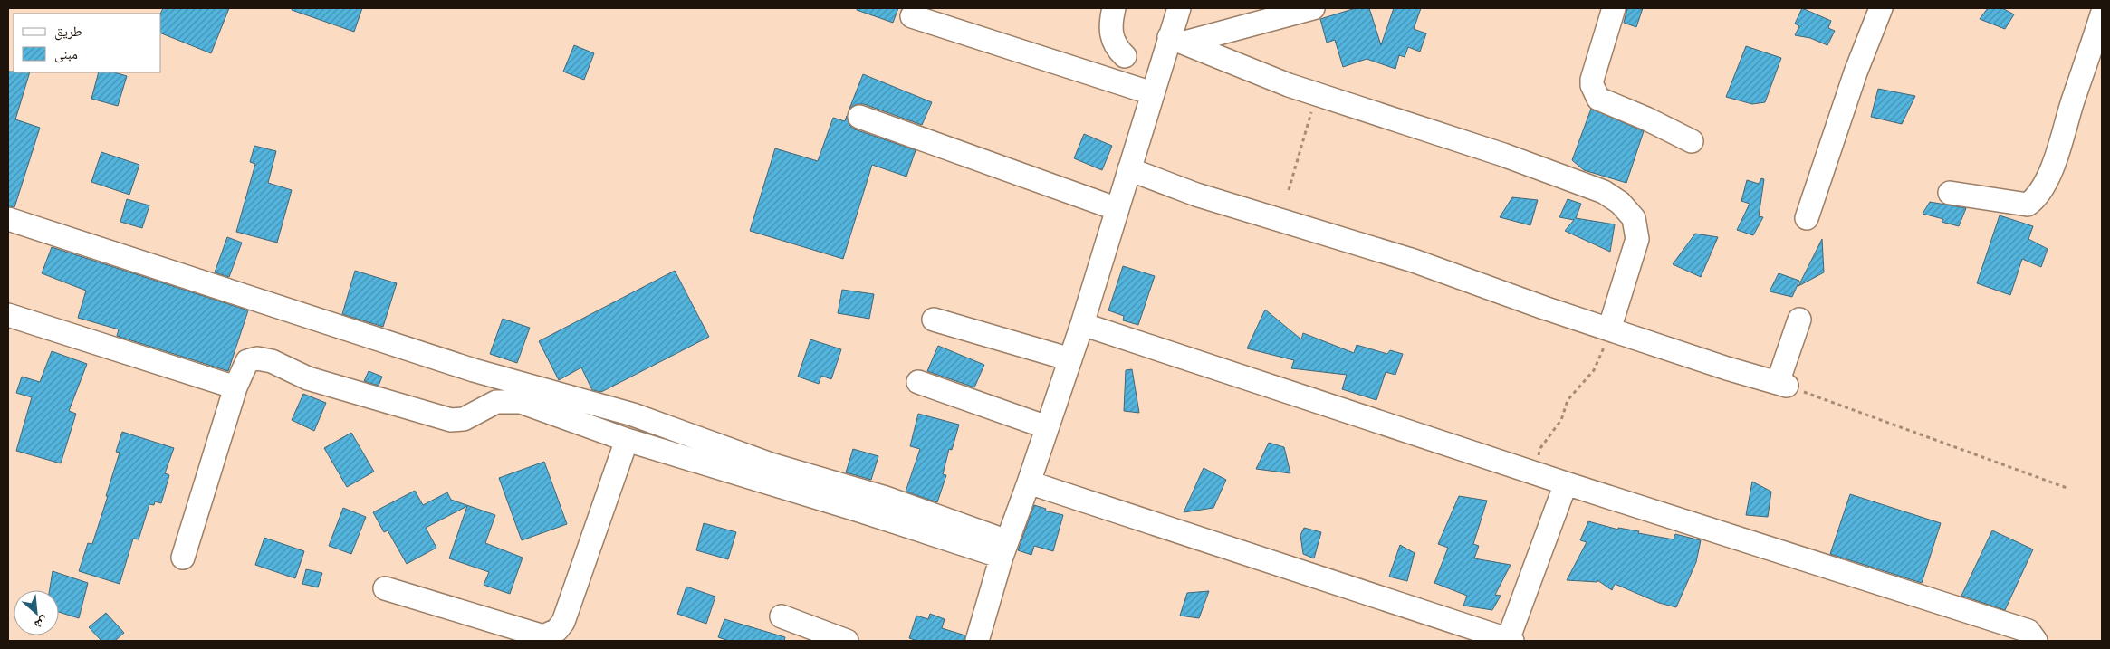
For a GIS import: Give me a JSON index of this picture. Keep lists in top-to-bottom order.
{
  "legend": ["طريق", "مبنى"],
  "north": "bottom right"
}
